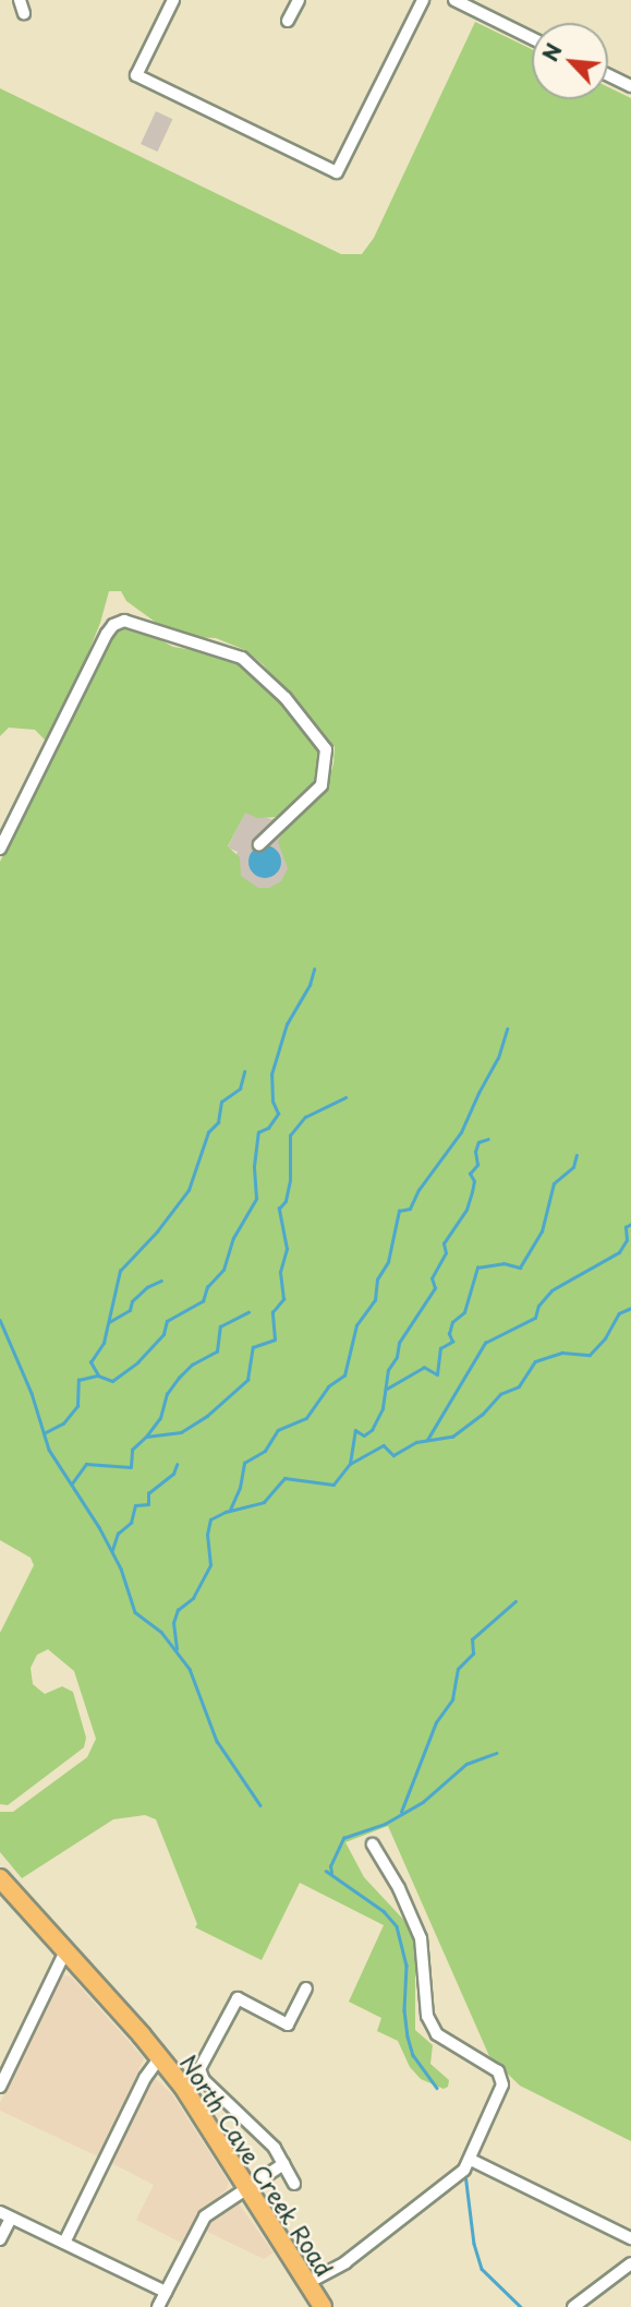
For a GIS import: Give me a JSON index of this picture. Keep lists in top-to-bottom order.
{
  "streets": {
    "main road": ["North Cave Creek Road"]
  },
  "north": "top left"
}
